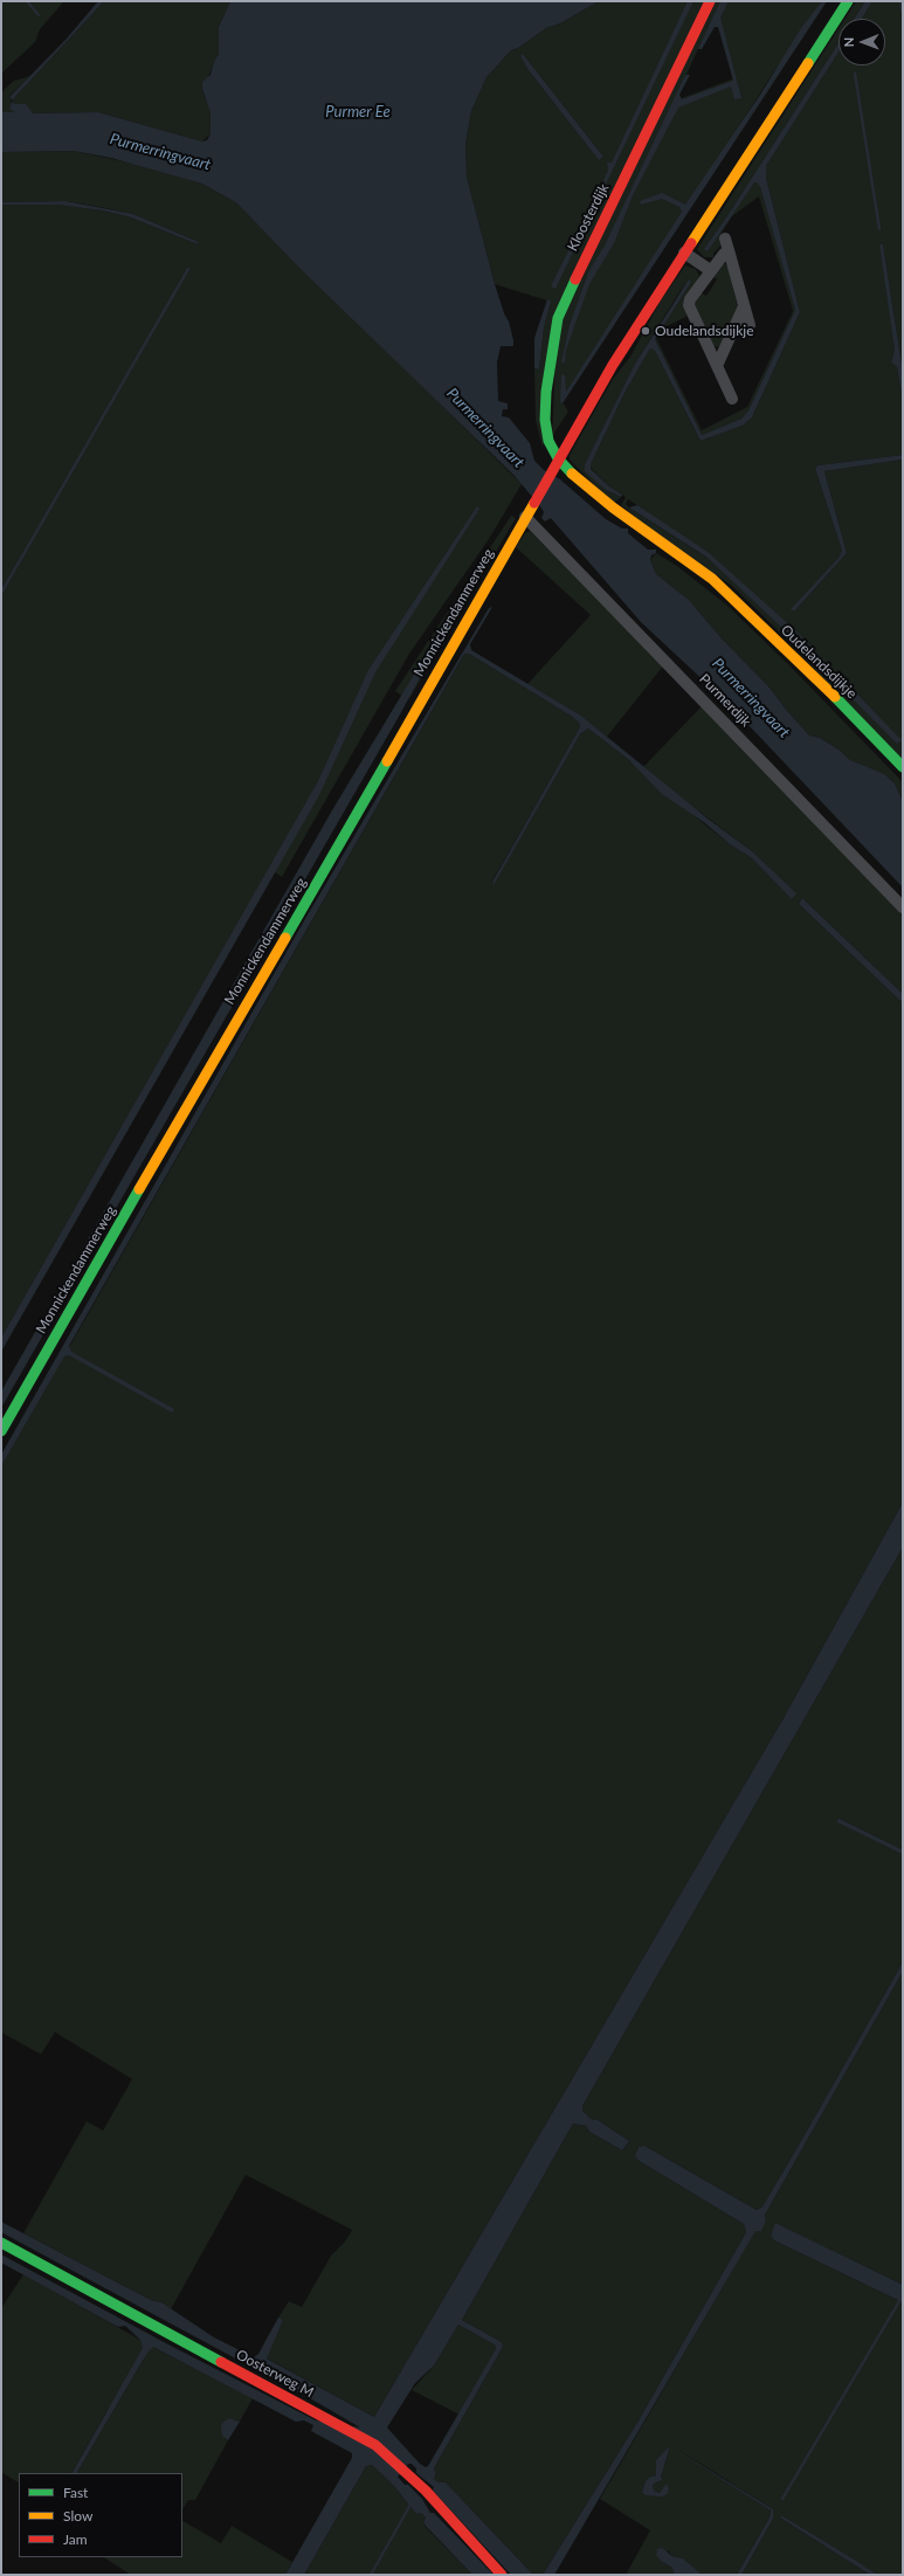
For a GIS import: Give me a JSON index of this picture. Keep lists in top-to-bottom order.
{
  "streets": {
    "street": [
      "Kloosterdijk",
      "Monnickendammerweg",
      "Oudelandsdijkje",
      "Purmerdijk",
      "Oosterweg M"
    ]
  },
  "crossings": [
    ["Kloosterdijk", "Monnickendammerweg"],
    ["Kloosterdijk", "Oudelandsdijkje"],
    ["Monnickendammerweg", "Oudelandsdijkje"],
    ["Monnickendammerweg", "Purmerdijk"]
  ],
  "water": ["Purmer Ee", "Purmerringvaart"],
  "places": ["Oudelandsdijkje"],
  "legend": ["Fast", "Slow", "Jam"],
  "north": "left"
}
